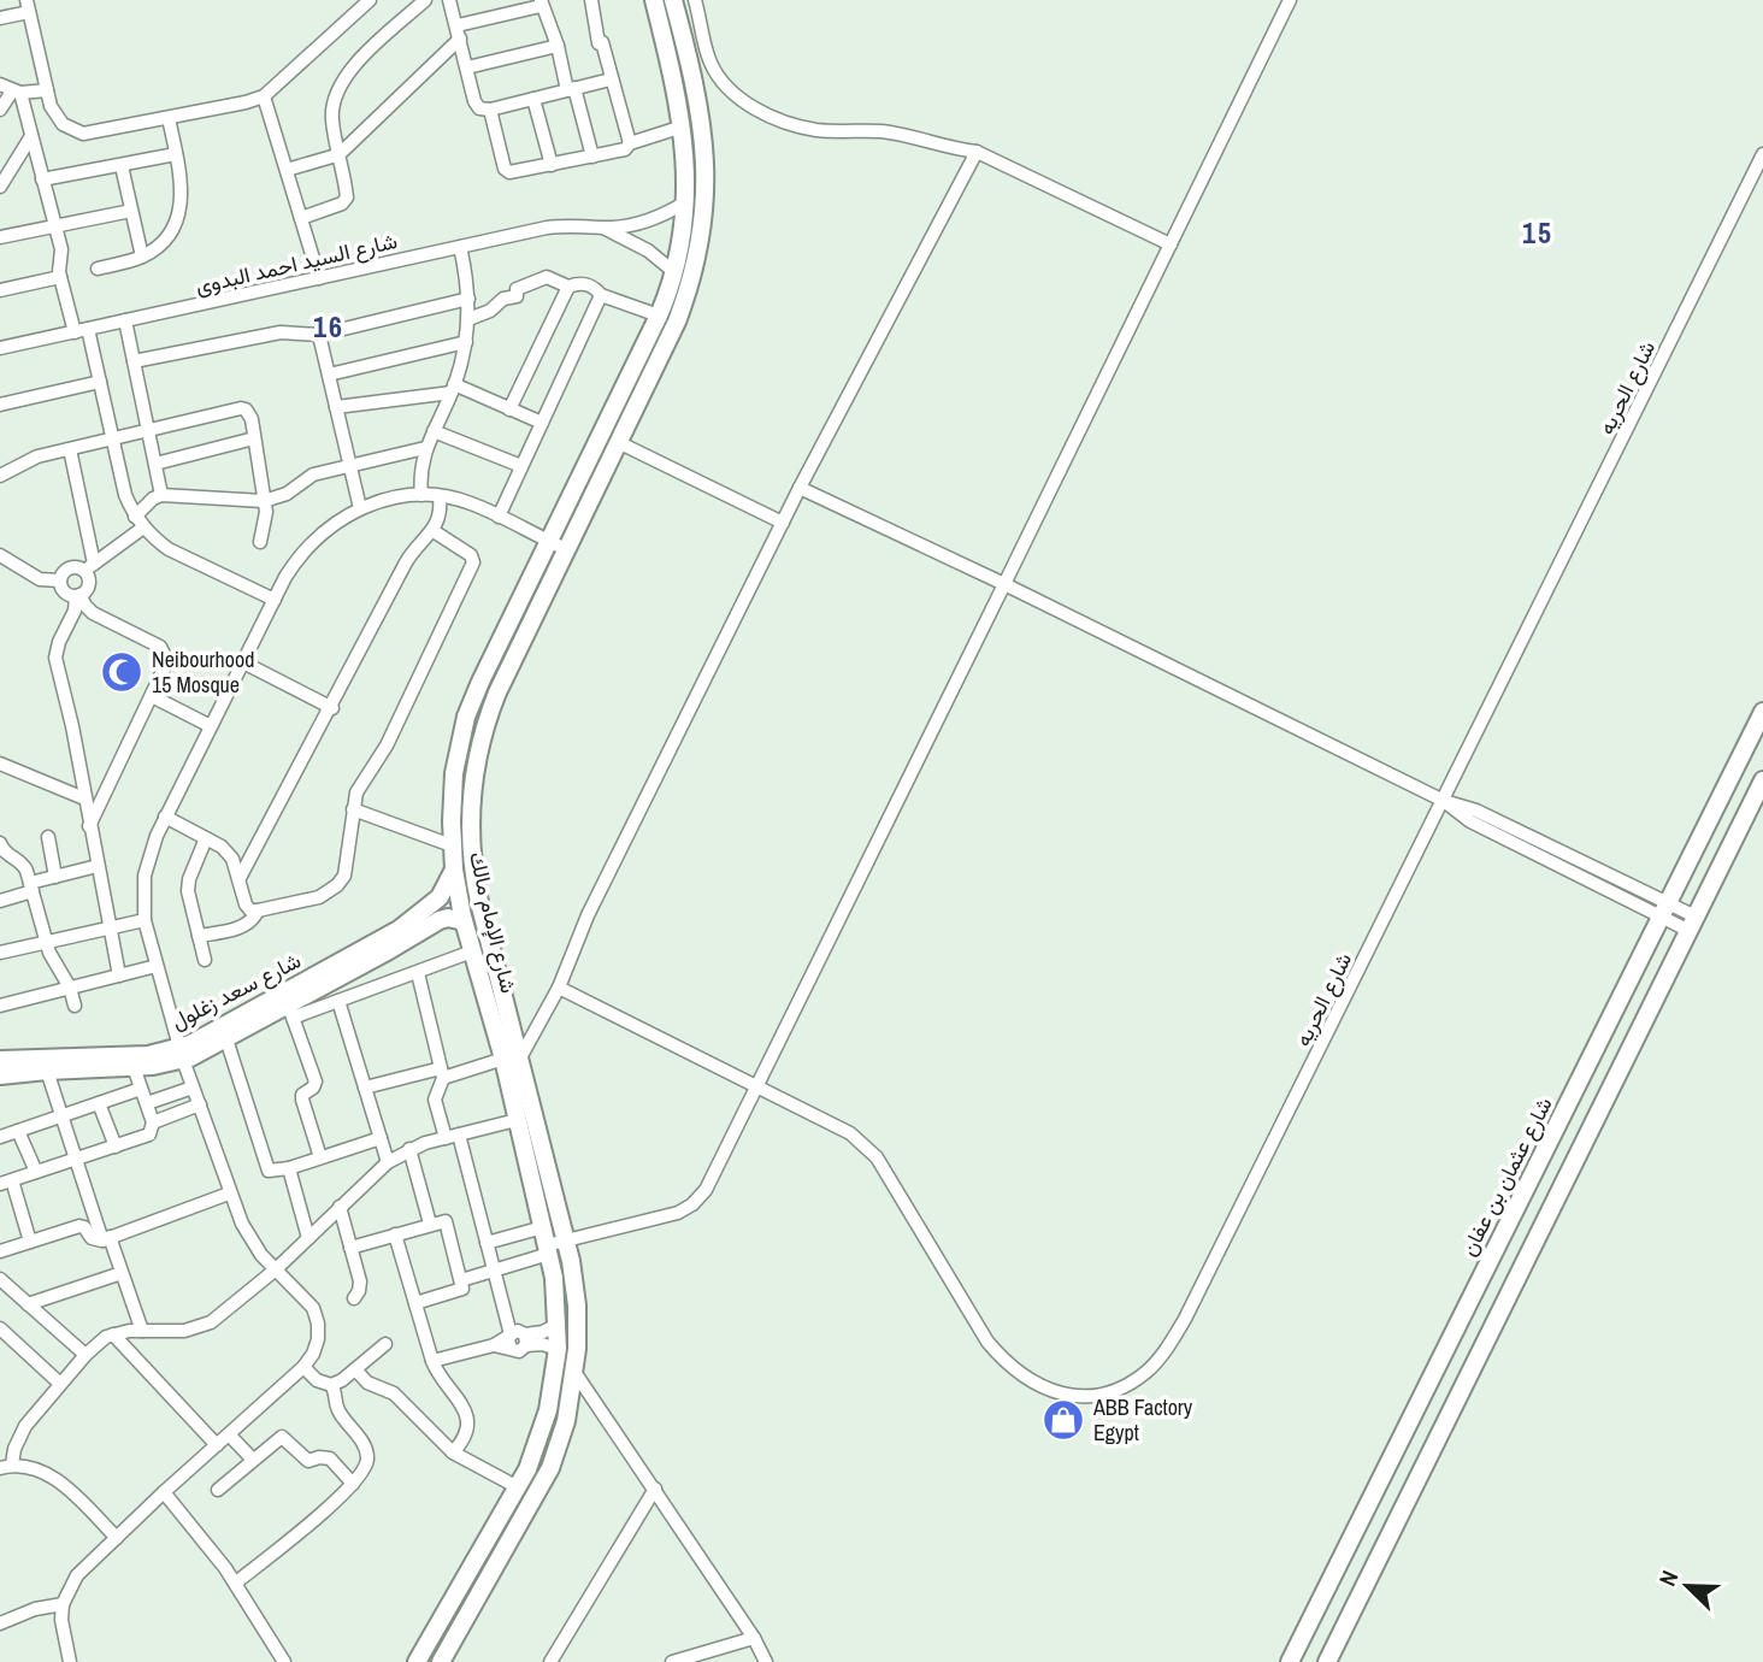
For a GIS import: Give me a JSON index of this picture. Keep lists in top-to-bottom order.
{
  "streets": {
    "street": [
      "شارع السيد احمد البدوى",
      "شارع الحريه",
      "شارع الإمام مالك",
      "شارع سعد زغلول",
      "شارع عثمان بن عفان"
    ]
  },
  "crossings": [
    ["شارع السيد احمد البدوى", "شارع الإمام مالك"],
    ["شارع الإمام مالك", "شارع سعد زغلول"]
  ],
  "districts": ["15", "16"],
  "places": {
    "mosque": ["Neibourhood 15 Mosque"],
    "shop": ["ABB Factory Egypt"]
  },
  "north": "top left"
}
